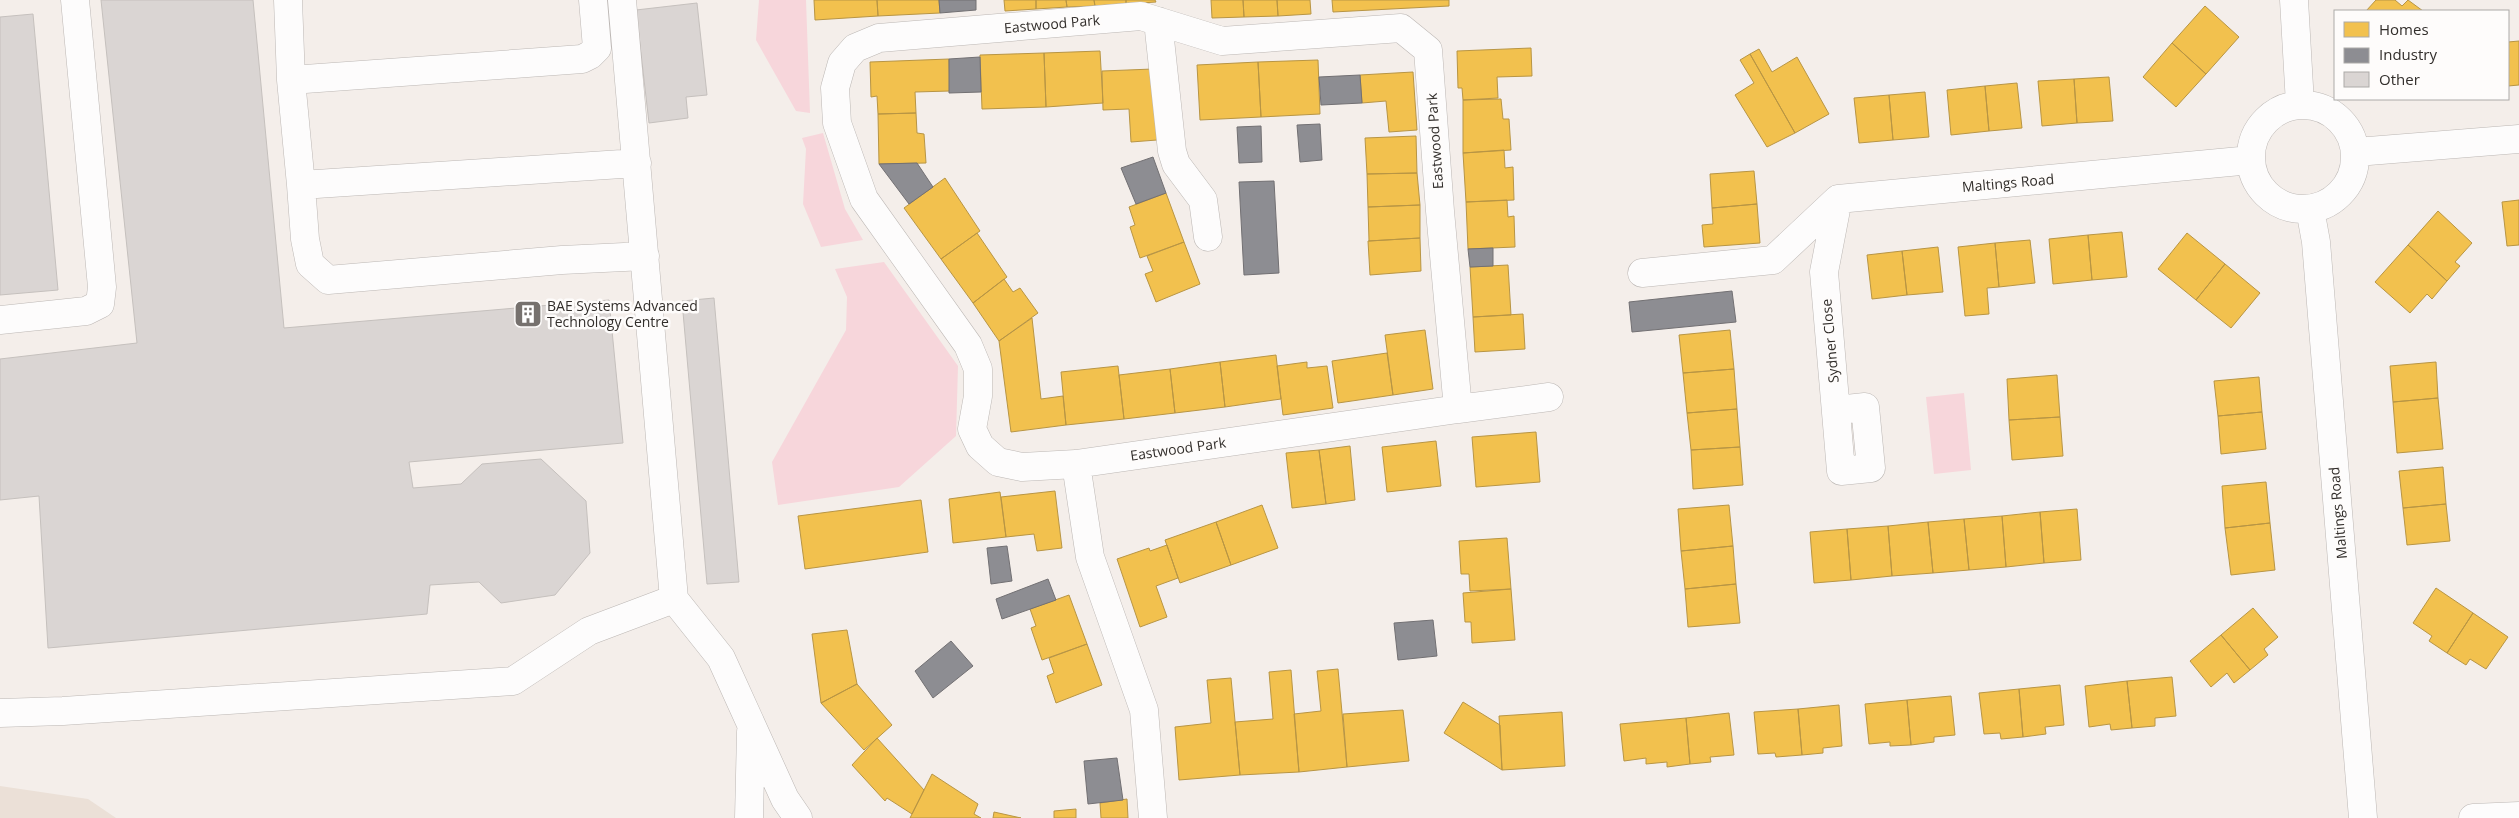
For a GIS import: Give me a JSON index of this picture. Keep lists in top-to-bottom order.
{
  "streets": {
    "street": ["Eastwood Park", "Maltings Road", "Sydner Close"]
  },
  "crossings": [
    ["Maltings Road", "Sydner Close"]
  ],
  "places": {
    "building": ["BAE Systems Advanced Technology Centre"]
  },
  "legend": ["Homes", "Industry", "Other"]
}
